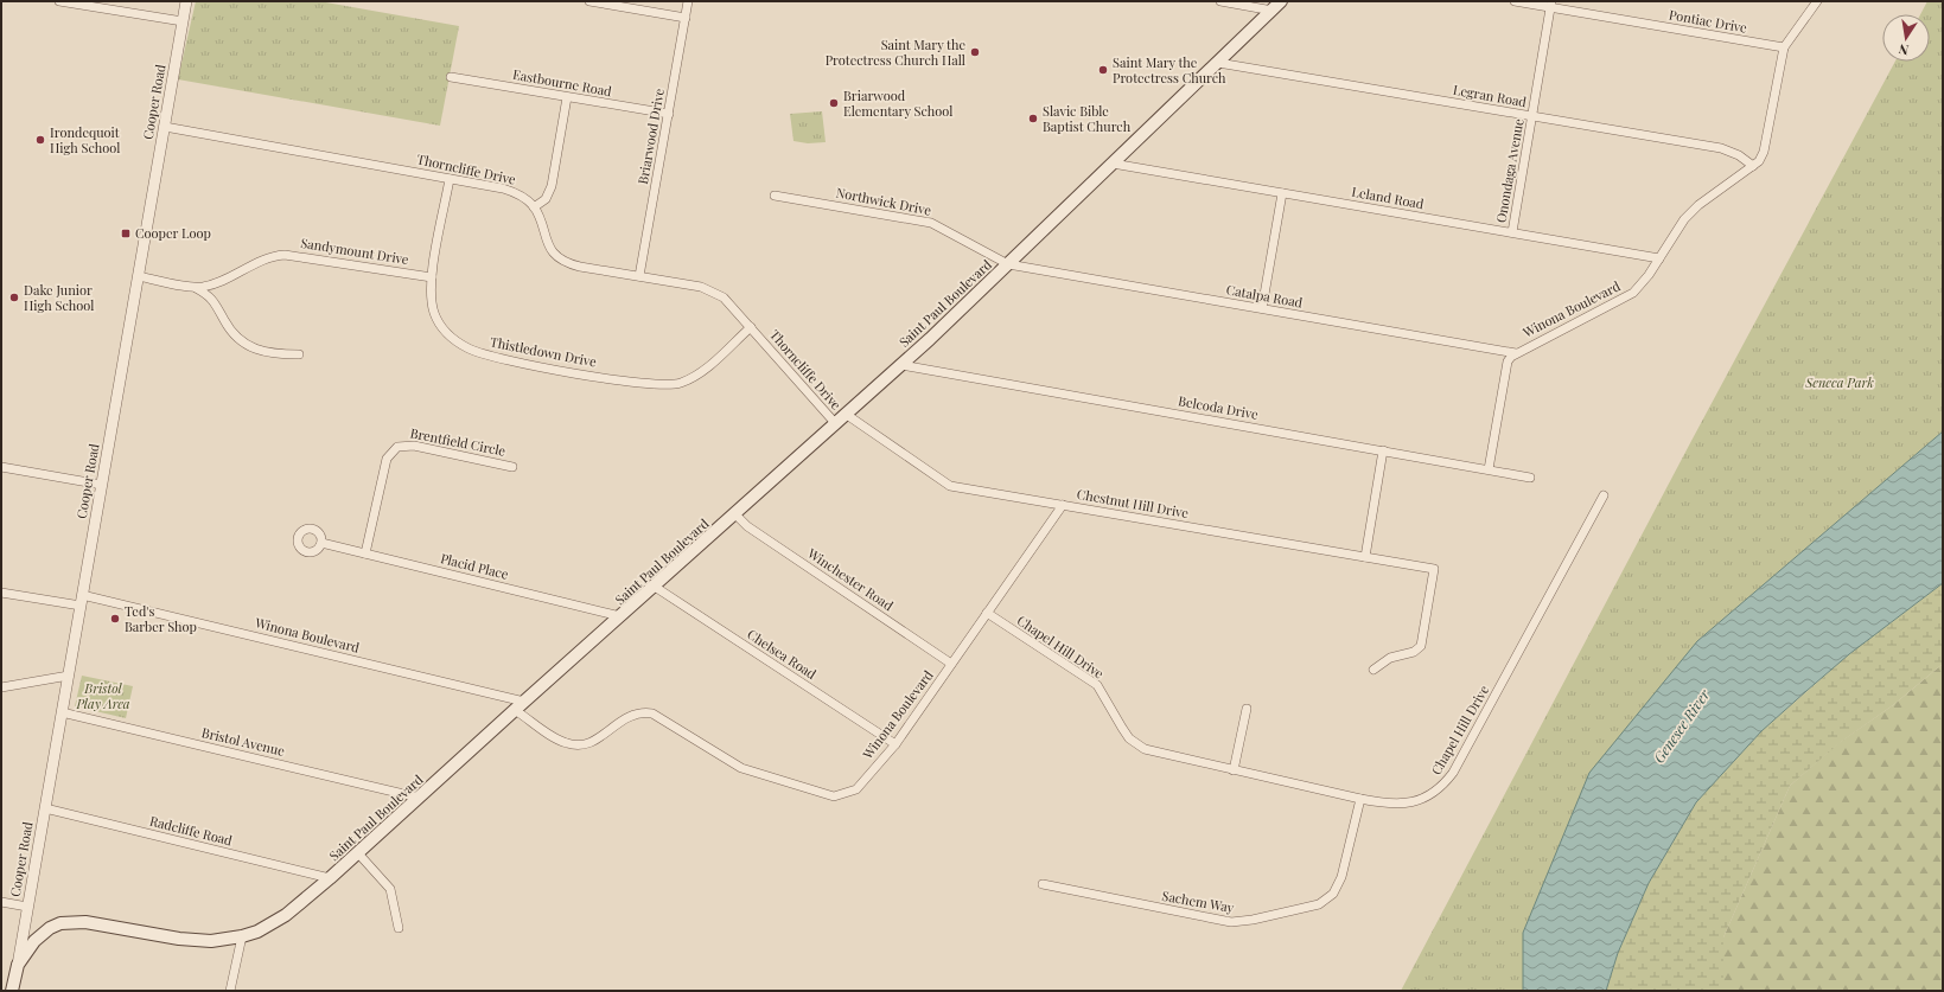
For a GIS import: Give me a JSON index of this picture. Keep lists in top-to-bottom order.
{
  "streets": {
    "main road": ["Saint Paul Boulevard"],
    "street": [
      "Pontiac Drive",
      "Eastbourne Road",
      "Legran Road",
      "Cooper Road",
      "Briarwood Drive",
      "Thorncliffe Drive",
      "Onondaga Avenue",
      "Leland Road",
      "Northwick Drive",
      "Sandymount Drive",
      "Catalpa Road",
      "Winona Boulevard",
      "Thistledown Drive",
      "Belcoda Drive",
      "Brentfield Circle",
      "Chestnut Hill Drive",
      "Placid Place",
      "Winchester Road",
      "Chapel Hill Drive",
      "Chelsea Road",
      "Bristol Avenue",
      "Radcliffe Road",
      "Sachem Way"
    ]
  },
  "crossings": [
    ["Pontiac Drive", "Onondaga Avenue"],
    ["Pontiac Drive", "Winona Boulevard"],
    ["Eastbourne Road", "Briarwood Drive"],
    ["Legran Road", "Onondaga Avenue"],
    ["Legran Road", "Saint Paul Boulevard"],
    ["Legran Road", "Winona Boulevard"],
    ["Cooper Road", "Thorncliffe Drive"],
    ["Cooper Road", "Sandymount Drive"],
    ["Cooper Road", "Saint Paul Boulevard"],
    ["Cooper Road", "Winona Boulevard"],
    ["Cooper Road", "Bristol Avenue"],
    ["Cooper Road", "Radcliffe Road"],
    ["Briarwood Drive", "Thorncliffe Drive"],
    ["Thorncliffe Drive", "Saint Paul Boulevard"],
    ["Thorncliffe Drive", "Thistledown Drive"],
    ["Onondaga Avenue", "Leland Road"],
    ["Leland Road", "Saint Paul Boulevard"],
    ["Leland Road", "Winona Boulevard"],
    ["Northwick Drive", "Catalpa Road"],
    ["Northwick Drive", "Saint Paul Boulevard"],
    ["Sandymount Drive", "Thistledown Drive"],
    ["Catalpa Road", "Saint Paul Boulevard"],
    ["Catalpa Road", "Winona Boulevard"],
    ["Saint Paul Boulevard", "Winona Boulevard"],
    ["Saint Paul Boulevard", "Belcoda Drive"],
    ["Saint Paul Boulevard", "Chestnut Hill Drive"],
    ["Saint Paul Boulevard", "Placid Place"],
    ["Saint Paul Boulevard", "Winchester Road"],
    ["Saint Paul Boulevard", "Chelsea Road"],
    ["Saint Paul Boulevard", "Bristol Avenue"],
    ["Saint Paul Boulevard", "Radcliffe Road"],
    ["Winona Boulevard", "Belcoda Drive"],
    ["Winona Boulevard", "Chestnut Hill Drive"],
    ["Winona Boulevard", "Winchester Road"],
    ["Winona Boulevard", "Chapel Hill Drive"],
    ["Winona Boulevard", "Chelsea Road"],
    ["Brentfield Circle", "Placid Place"],
    ["Chapel Hill Drive", "Sachem Way"]
  ],
  "water": ["Genesee River"],
  "parks": ["Seneca Park", "Bristol Play Area"],
  "places": {
    "other": [
      "Saint Mary the Protectress Church Hall",
      "Saint Mary the Protectress Church",
      "Briarwood Elementary School",
      "Slavic Bible Baptist Church",
      "Irondequoit High School",
      "Dake Junior High School",
      "Ted's Barber Shop"
    ],
    "transit": ["Cooper Loop"]
  },
  "north": "bottom"
}
